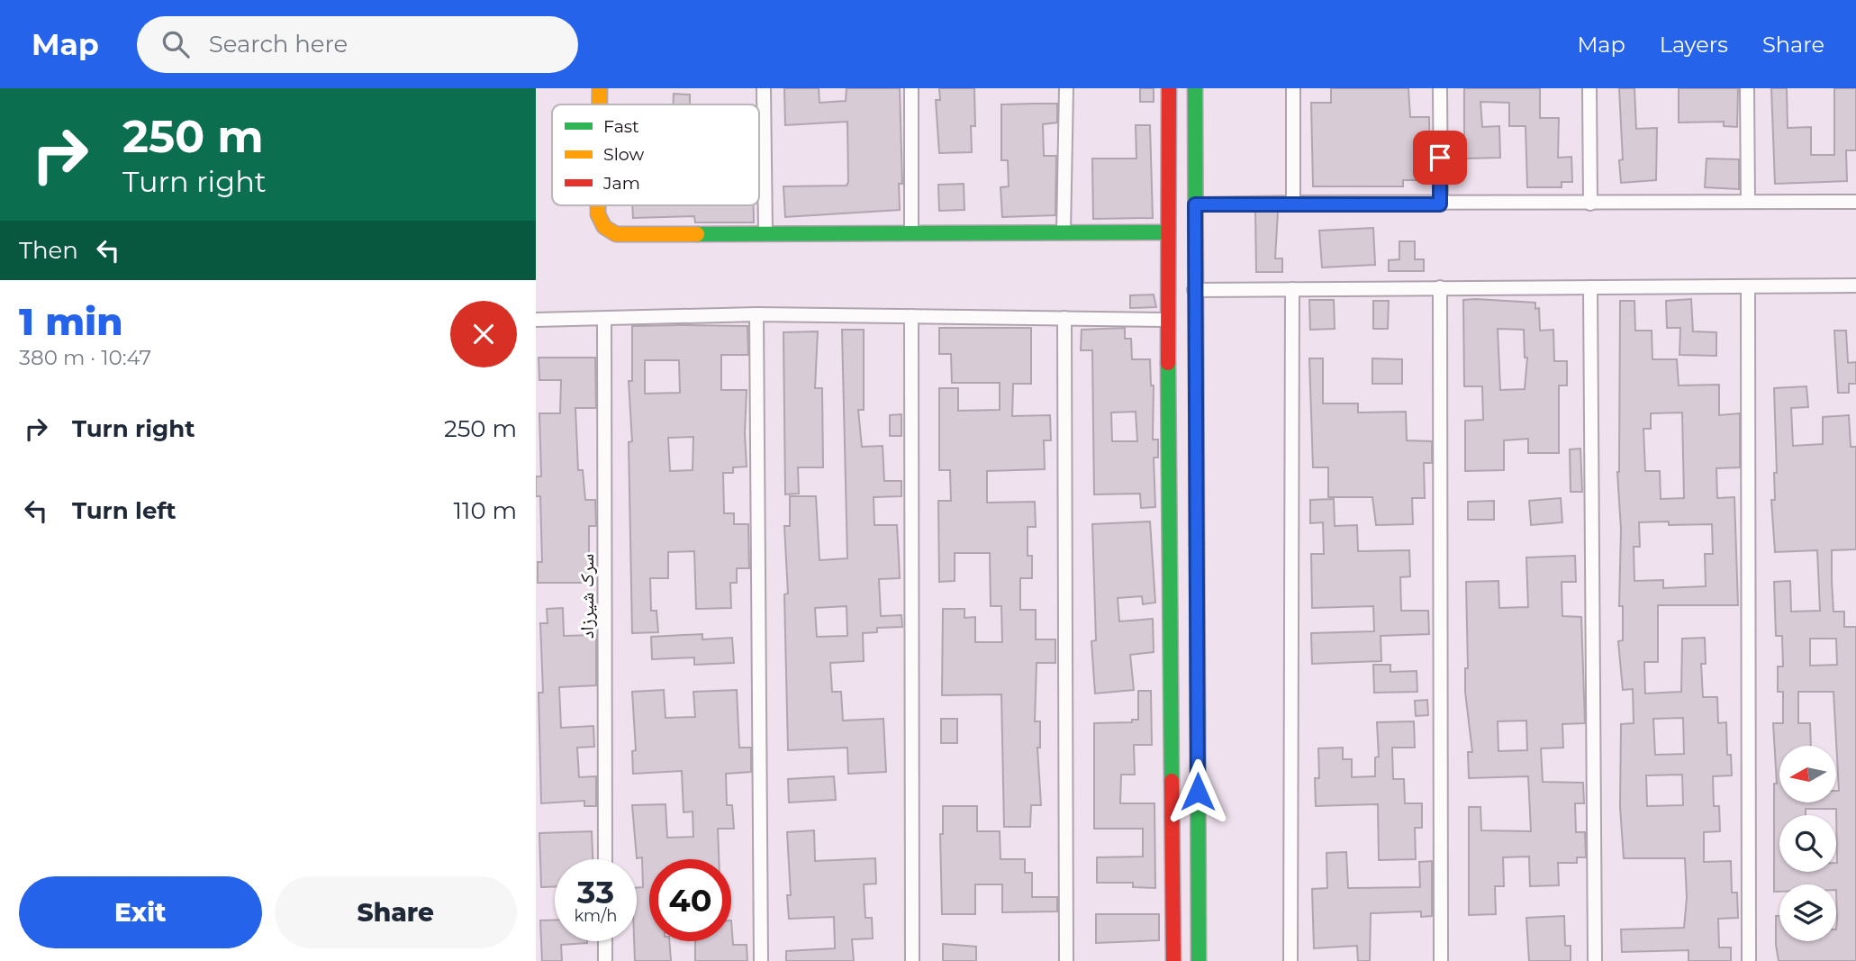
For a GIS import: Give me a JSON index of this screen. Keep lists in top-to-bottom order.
{
  "streets": {
    "street": ["سرک شیرزاد"]
  },
  "legend": ["Fast", "Slow", "Jam"],
  "north": "left",
  "page": {
    "header": "Map",
    "search": "Search here",
    "nav": ["Map", "Layers", "Share"],
    "turn": ["250 m", "Turn right"],
    "then": "Then",
    "heading": ["1 min", "380 m · 10:47"],
    "list": [
      {
        "name": "Turn right",
        "value": "250 m"
      },
      {
        "name": "Turn left",
        "value": "110 m"
      }
    ],
    "speed": "33 km/h",
    "limit": "40",
    "buttons": ["Exit", "Share"]
  }
}
